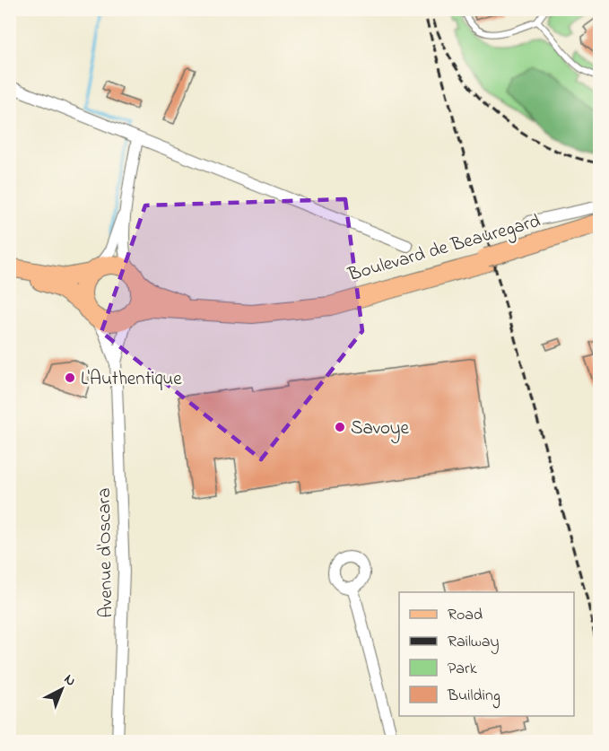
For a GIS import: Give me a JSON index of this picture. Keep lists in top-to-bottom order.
{
  "streets": {
    "main road": ["Boulevard de Beauregard"],
    "street": ["Avenue d'Oscara"]
  },
  "places": ["L'Authentique", "Savoye"],
  "legend": [
    "Road",
    "Railway",
    "Park",
    "Building"
  ],
  "north": "top right"
}
